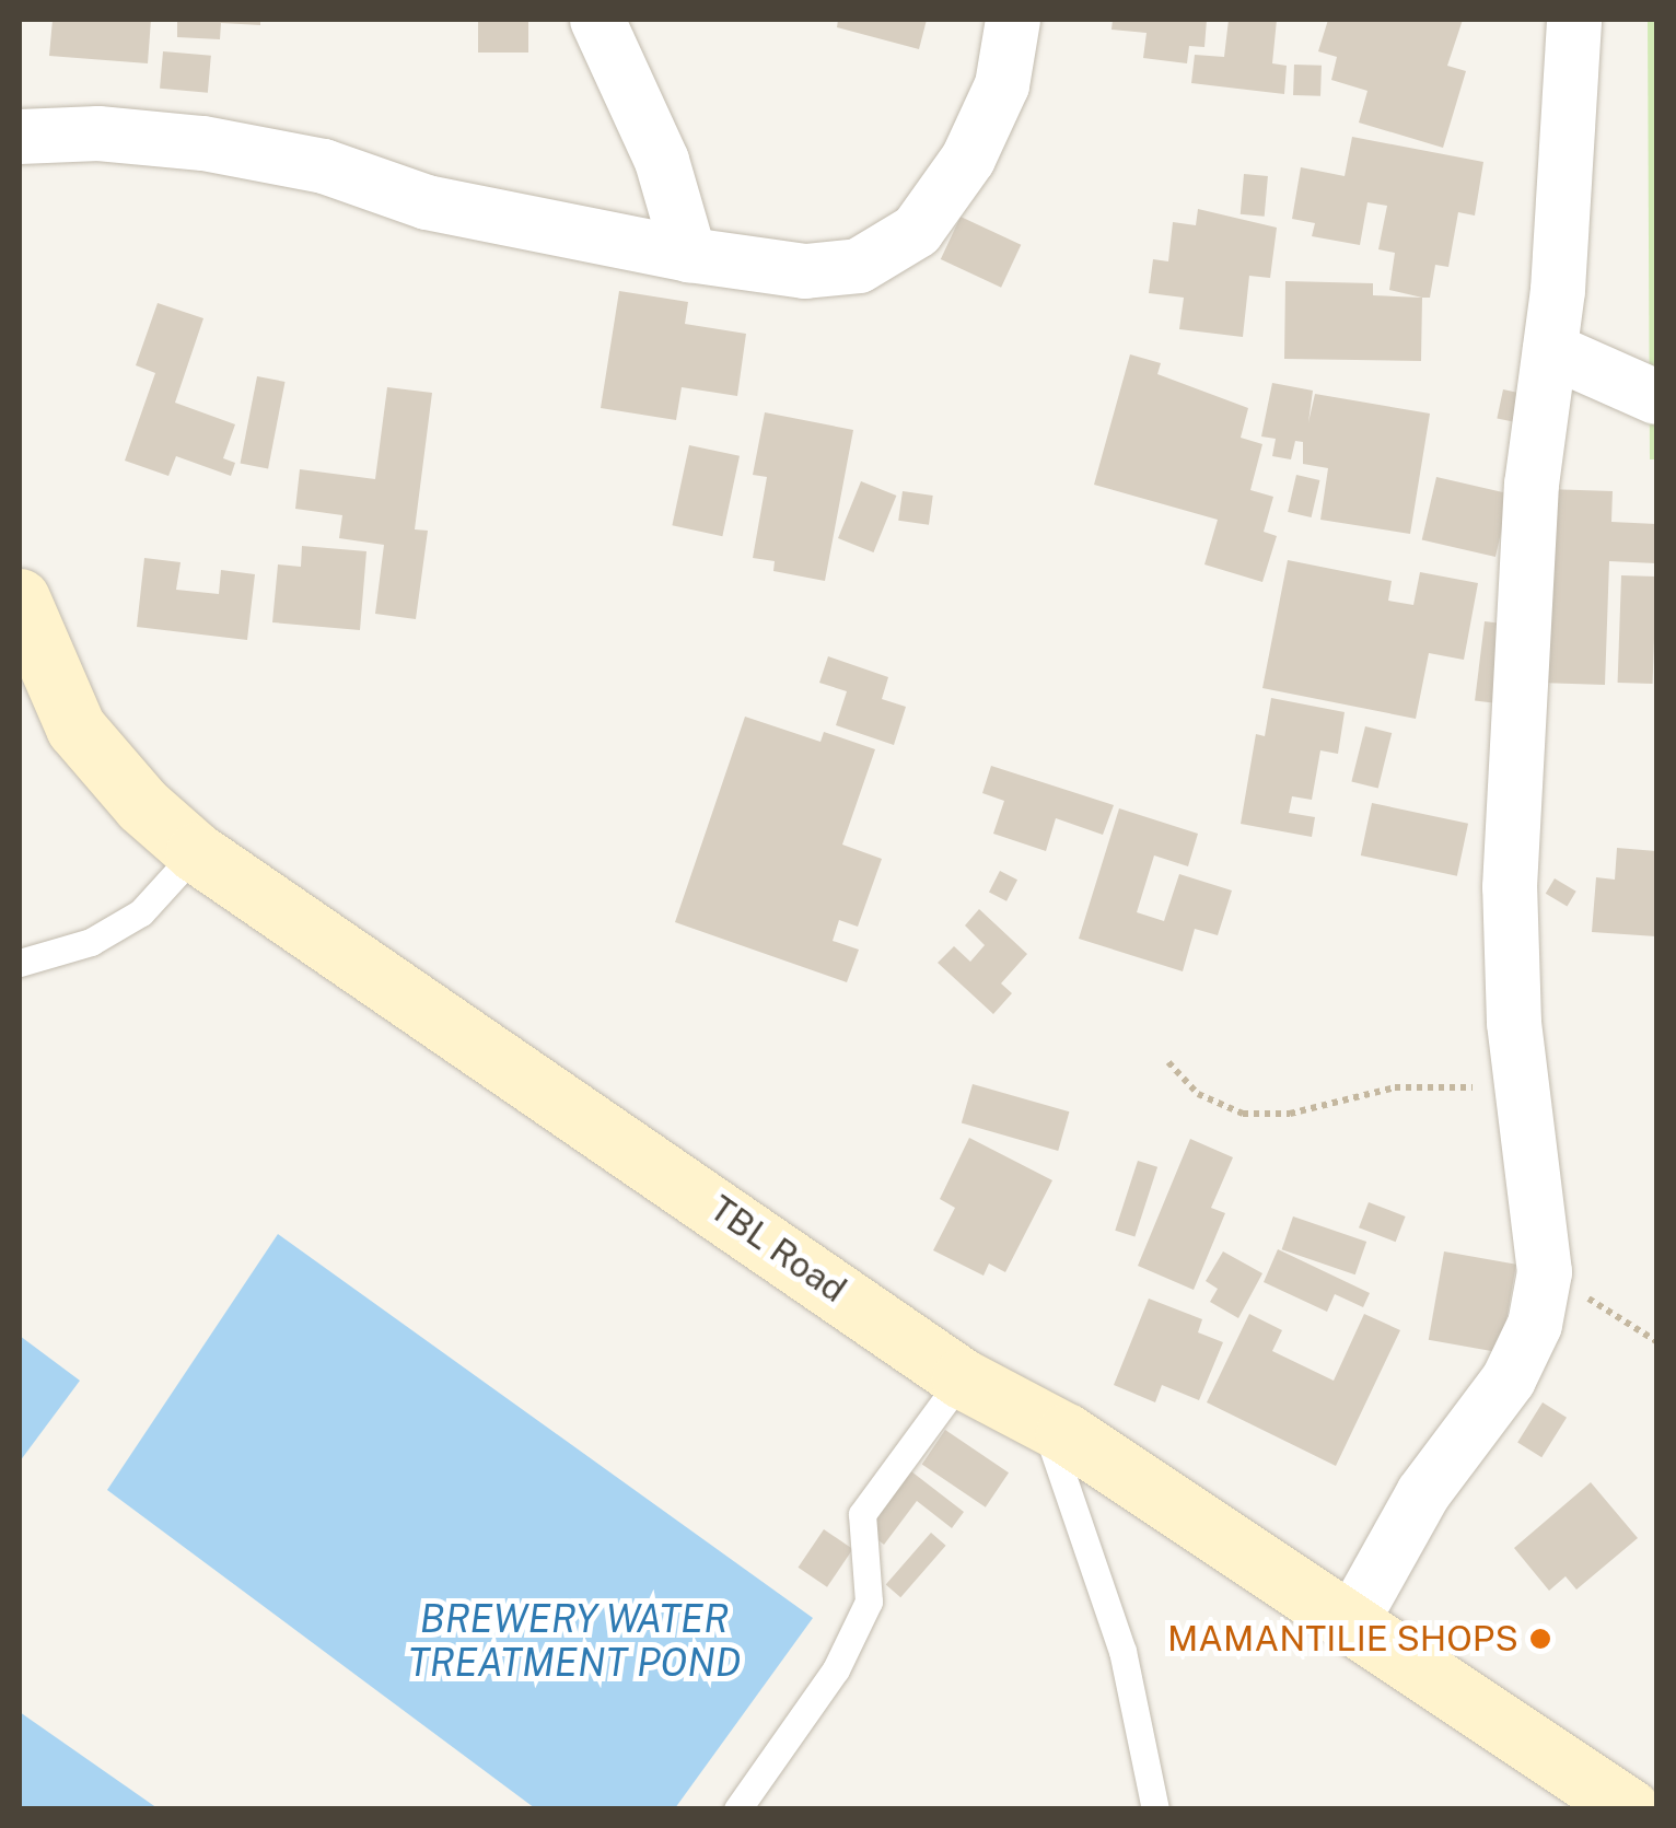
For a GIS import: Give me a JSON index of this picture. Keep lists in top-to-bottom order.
{
  "streets": {
    "street": ["TBL Road"]
  },
  "water": ["BREWERY WATER TREATMENT POND"],
  "places": ["MAMANTILIE SHOPS"]
}
